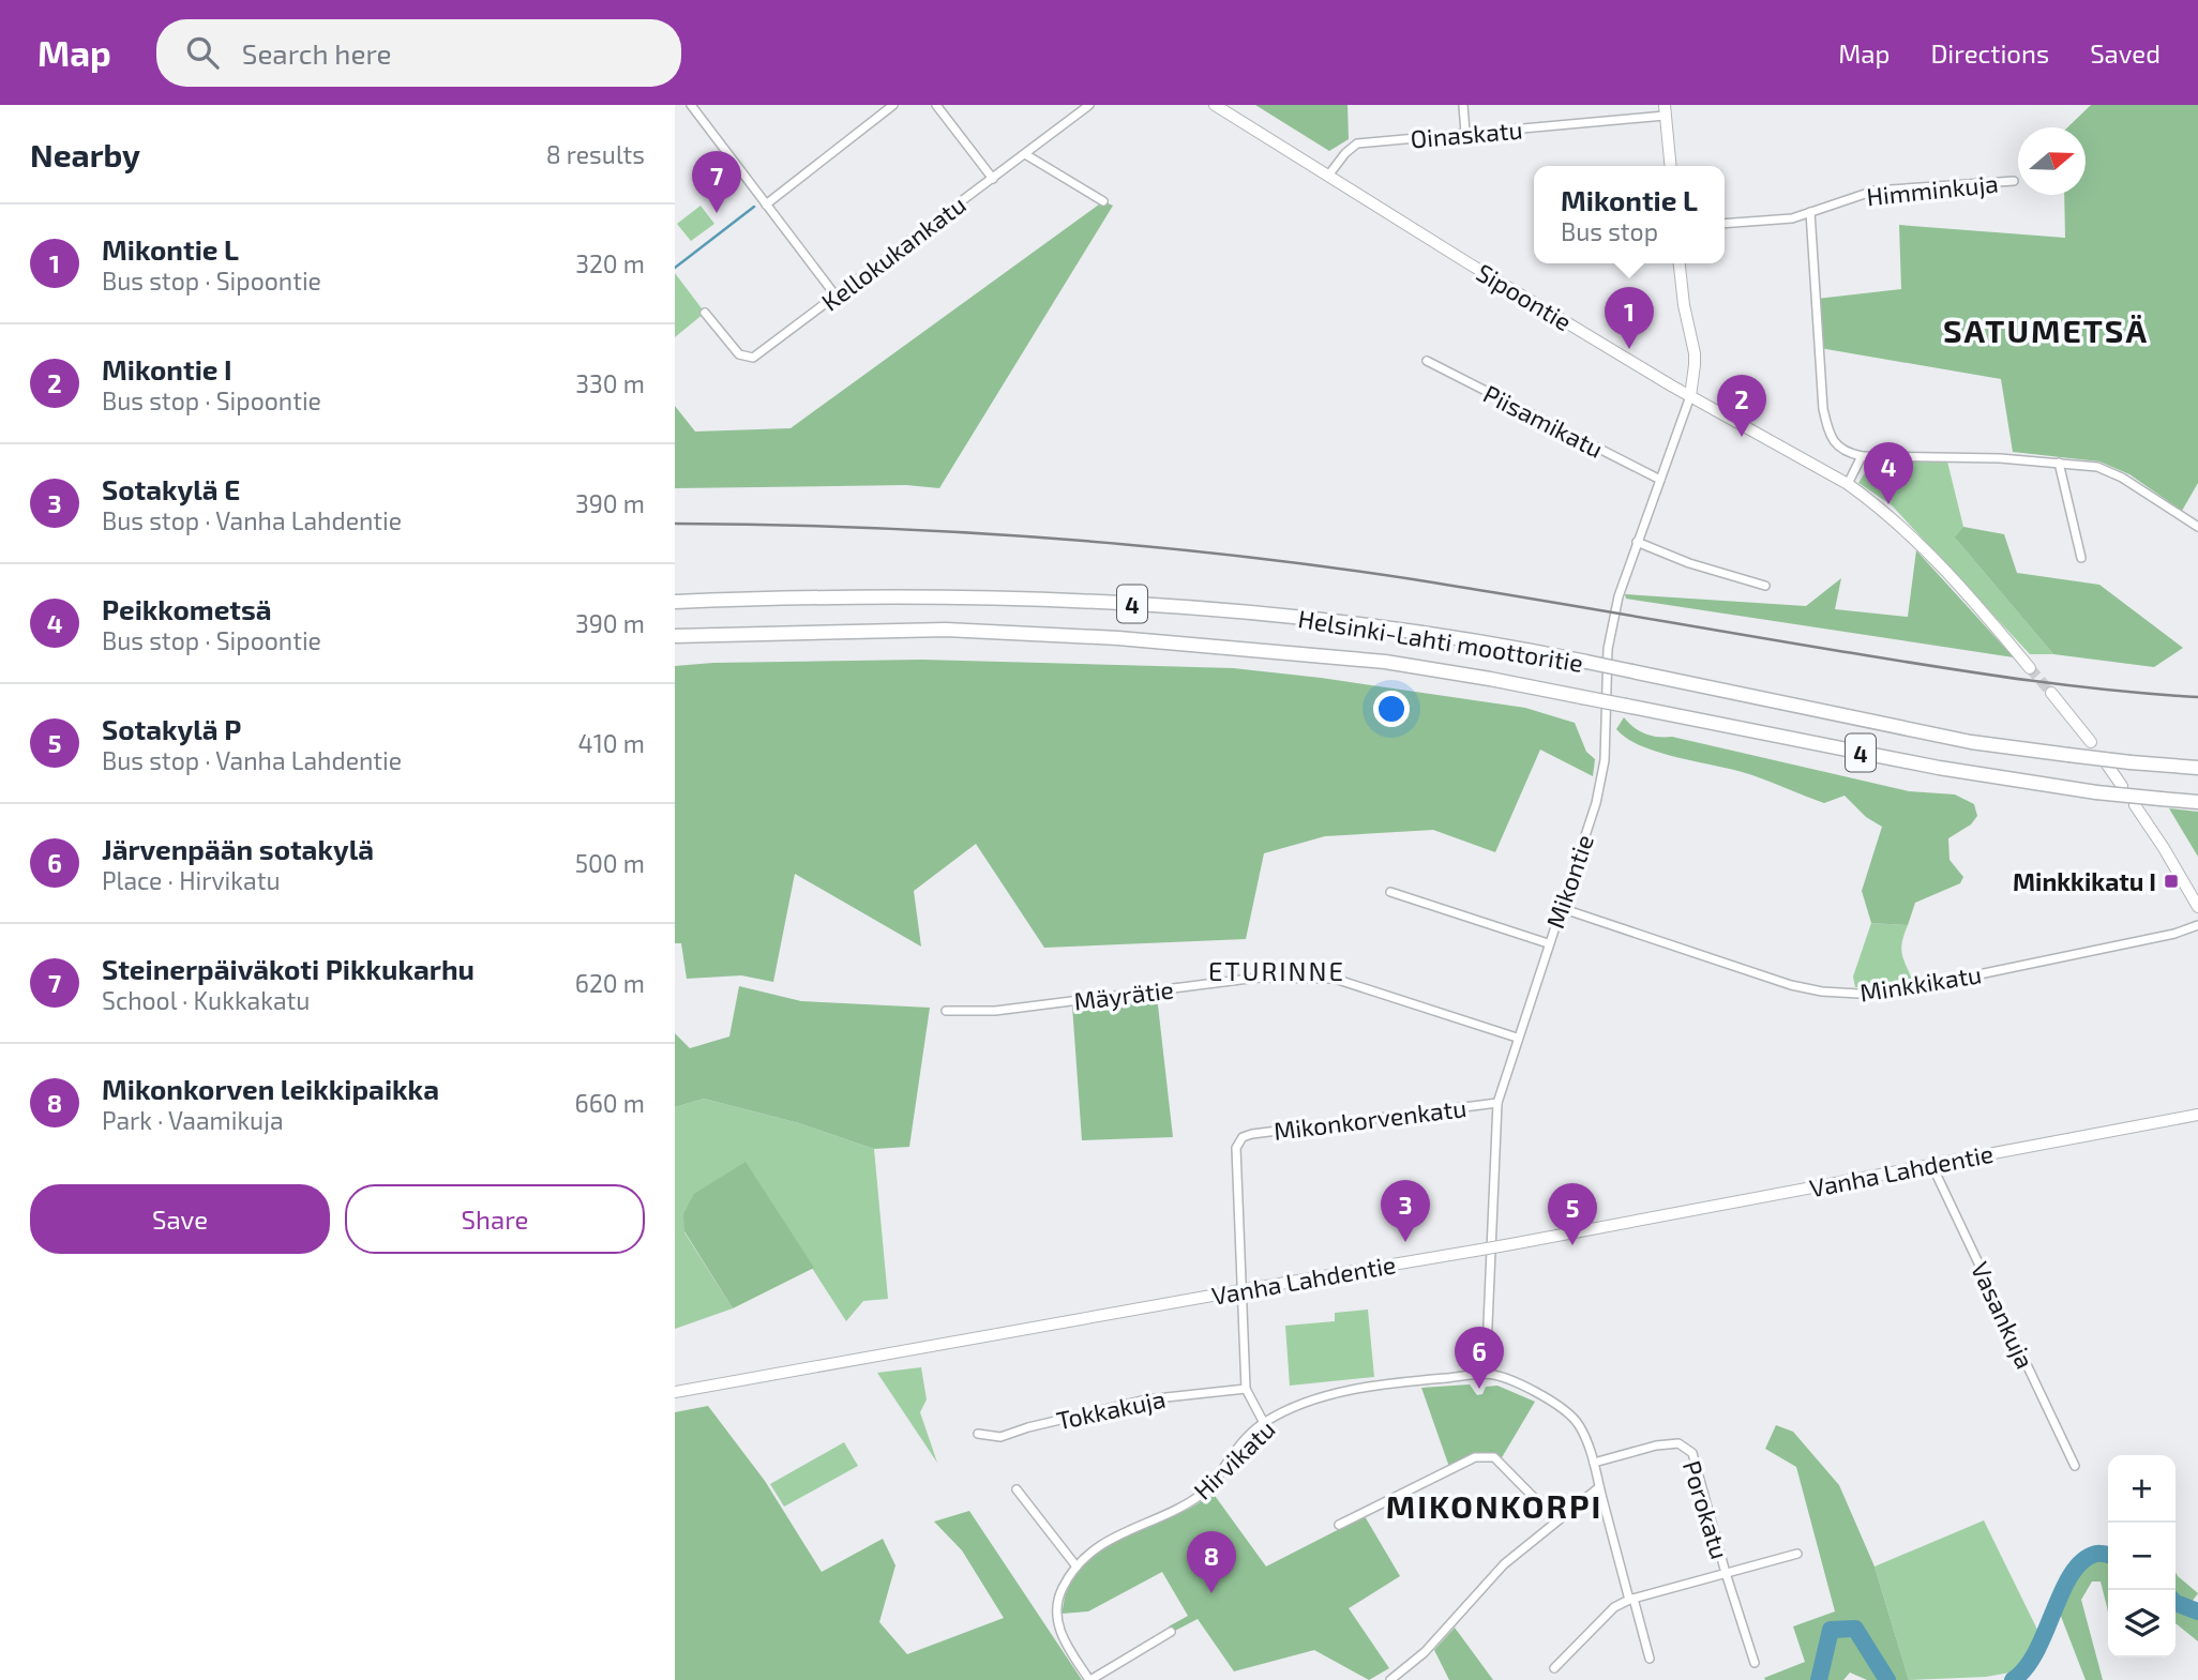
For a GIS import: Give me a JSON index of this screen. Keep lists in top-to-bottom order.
{
  "streets": {
    "highway": ["4", "Helsinki-Lahti moottoritie"],
    "main road": ["Sipoontie", "Vanha Lahdentie"],
    "street": [
      "Oinaskatu",
      "Himminkuja",
      "Kellokukankatu",
      "Piisamikatu",
      "Mikontie",
      "Minkkikatu",
      "Mäyrätie",
      "Mikonkorvenkatu",
      "Vasankuja",
      "Tokkakuja",
      "Hirvikatu",
      "Porokatu"
    ]
  },
  "crossings": [
    ["Oinaskatu", "Sipoontie"],
    ["Sipoontie", "Mikontie"],
    ["Piisamikatu", "Mikontie"],
    ["Mikontie", "Minkkikatu"],
    ["Mikontie", "Mäyrätie"],
    ["Mikontie", "Mikonkorvenkatu"],
    ["Mikontie", "Hirvikatu"],
    ["Mikonkorvenkatu", "Vanha Lahdentie"],
    ["Vanha Lahdentie", "Vasankuja"]
  ],
  "districts": ["SATUMETSÄ", "ETURINNE", "MIKONKORPI"],
  "places": {
    "transit": ["Minkkikatu I"]
  },
  "north": "right",
  "page": {
    "header": "Map",
    "search": "Search here",
    "nav": ["Map", "Directions", "Saved"],
    "heading": ["Nearby", "8 results"],
    "pins": [
      "7",
      "1",
      "2",
      "4",
      "3",
      "5",
      "6",
      "8"
    ],
    "popup": ["Mikontie L", "Bus stop"],
    "list": [
      {
        "mark": "1",
        "name": "Mikontie L",
        "note": "Bus stop · Sipoontie",
        "value": "320 m"
      },
      {
        "mark": "2",
        "name": "Mikontie I",
        "note": "Bus stop · Sipoontie",
        "value": "330 m"
      },
      {
        "mark": "3",
        "name": "Sotakylä E",
        "note": "Bus stop · Vanha Lahdentie",
        "value": "390 m"
      },
      {
        "mark": "4",
        "name": "Peikkometsä",
        "note": "Bus stop · Sipoontie",
        "value": "390 m"
      },
      {
        "mark": "5",
        "name": "Sotakylä P",
        "note": "Bus stop · Vanha Lahdentie",
        "value": "410 m"
      },
      {
        "mark": "6",
        "name": "Järvenpään sotakylä",
        "note": "Place · Hirvikatu",
        "value": "500 m"
      },
      {
        "mark": "7",
        "name": "Steinerpäiväkoti Pikkukarhu",
        "note": "School · Kukkakatu",
        "value": "620 m"
      },
      {
        "mark": "8",
        "name": "Mikonkorven leikkipaikka",
        "note": "Park · Vaamikuja",
        "value": "660 m"
      }
    ],
    "buttons": ["Save", "Share"],
    "map_buttons": ["+", "−"]
  }
}
